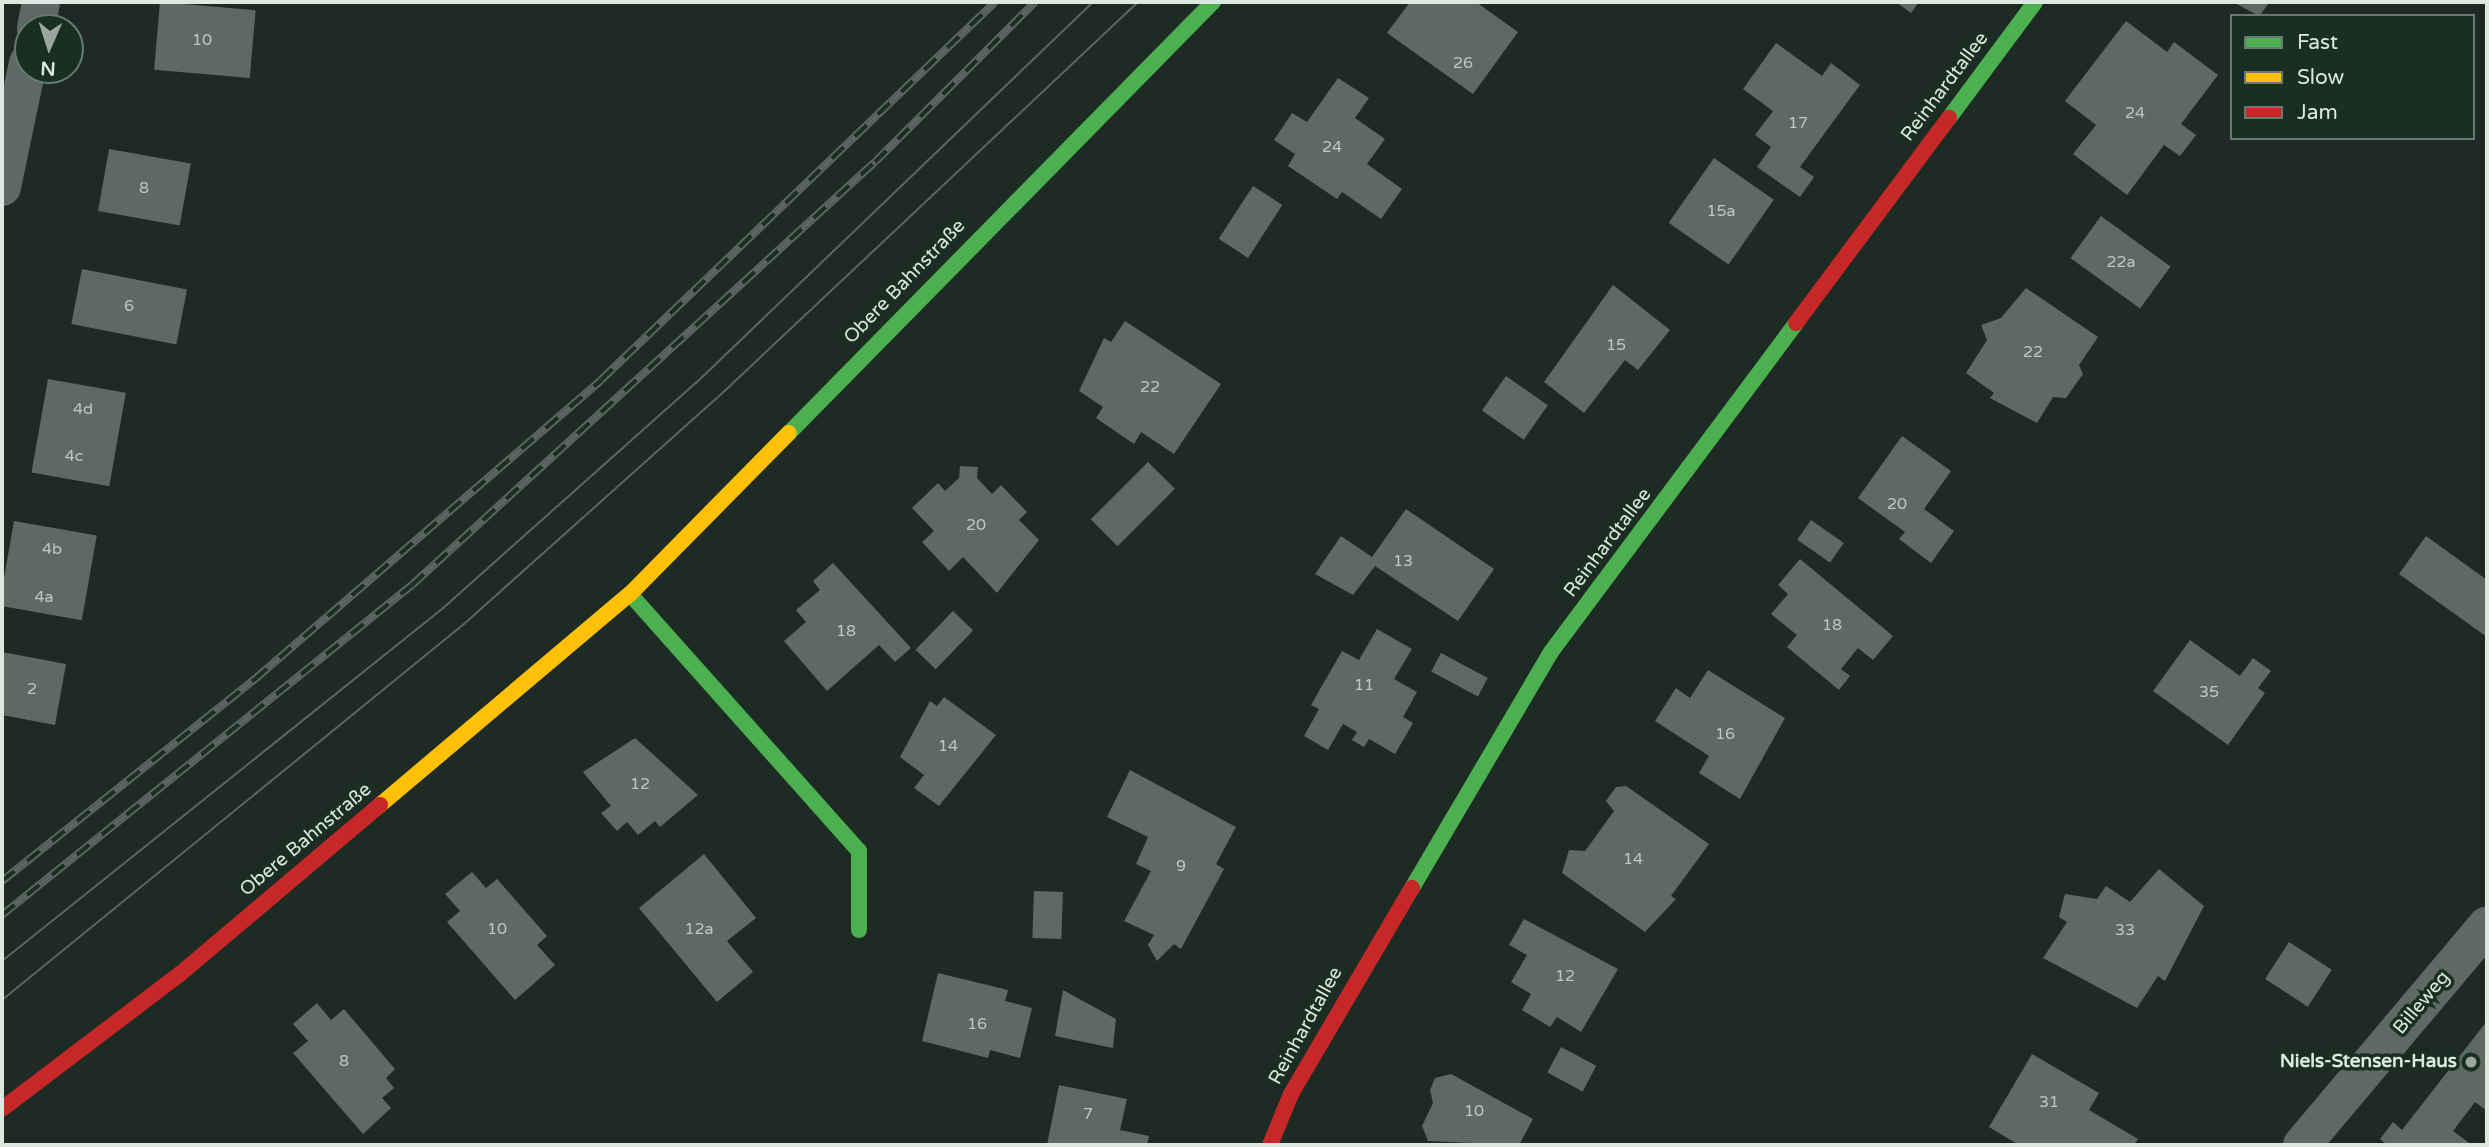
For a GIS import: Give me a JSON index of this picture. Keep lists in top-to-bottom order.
{
  "streets": {
    "street": ["Reinhardtallee", "Obere Bahnstraße", "Billeweg"]
  },
  "places": ["Niels-Stensen-Haus"],
  "house_numbers": [
    "10",
    "26",
    "24",
    "17",
    "24",
    "8",
    "15a",
    "22a",
    "6",
    "15",
    "22",
    "22",
    "4d",
    "4c",
    "20",
    "20",
    "4b",
    "13",
    "4a",
    "18",
    "18",
    "11",
    "2",
    "35",
    "16",
    "14",
    "12",
    "14",
    "9",
    "10",
    "12a",
    "33",
    "12",
    "16",
    "8",
    "31",
    "10",
    "7"
  ],
  "legend": ["Fast", "Slow", "Jam"],
  "north": "bottom"
}
